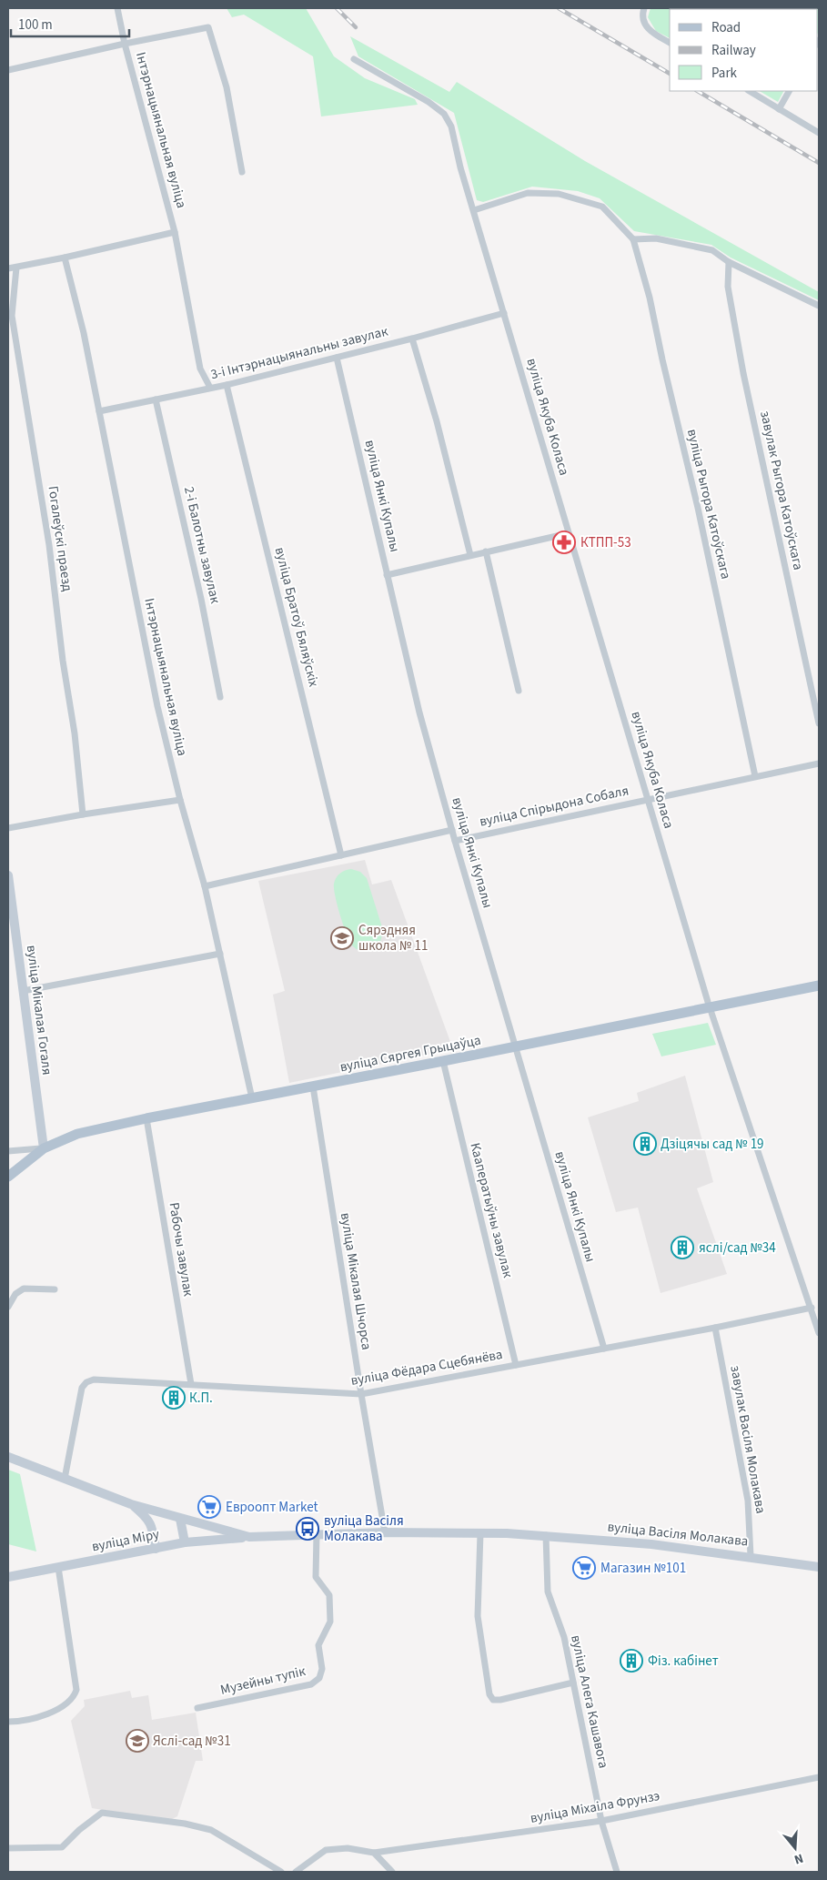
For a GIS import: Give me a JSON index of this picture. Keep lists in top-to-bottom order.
{
  "streets": {
    "main road": ["вуліца Сяргея Грыцаўца"],
    "street": [
      "Інтэрнацыянальная вуліца",
      "3-і Інтэрнацыянальны завулак",
      "вуліца Якуба Коласа",
      "завулак Рыгора Катоўскага",
      "вуліца Янкі Купалы",
      "вуліца Рыгора Катоўскага",
      "Гогалеўскі праезд",
      "2-і Балотны завулак",
      "вуліца Братоў Бяляўскіх",
      "вуліца Спірыдона Собаля",
      "вуліца Мікалая Гогаля",
      "Кааператыўны завулак",
      "Рабочы завулак",
      "вуліца Мікалая Шчорса",
      "вуліца Фёдара Сцебянёва",
      "завулак Васіля Молакава",
      "вуліца Васіля Молакава",
      "вуліца Міру",
      "Музейны тупік",
      "вуліца Алега Кашавога",
      "вуліца Міхаіла Фрунзэ"
    ]
  },
  "crossings": [
    ["Інтэрнацыянальная вуліца", "3-і Інтэрнацыянальны завулак"],
    ["Інтэрнацыянальная вуліца", "вуліца Сяргея Грыцаўца"],
    ["3-і Інтэрнацыянальны завулак", "вуліца Якуба Коласа"],
    ["3-і Інтэрнацыянальны завулак", "вуліца Янкі Купалы"],
    ["3-і Інтэрнацыянальны завулак", "2-і Балотны завулак"],
    ["3-і Інтэрнацыянальны завулак", "вуліца Братоў Бяляўскіх"],
    ["вуліца Якуба Коласа", "вуліца Спірыдона Собаля"],
    ["вуліца Якуба Коласа", "вуліца Сяргея Грыцаўца"],
    ["вуліца Якуба Коласа", "вуліца Фёдара Сцебянёва"],
    ["вуліца Янкі Купалы", "вуліца Спірыдона Собаля"],
    ["вуліца Янкі Купалы", "вуліца Сяргея Грыцаўца"],
    ["вуліца Янкі Купалы", "вуліца Фёдара Сцебянёва"],
    ["вуліца Рыгора Катоўскага", "вуліца Спірыдона Собаля"],
    ["вуліца Мікалая Гогаля", "вуліца Сяргея Грыцаўца"],
    ["вуліца Сяргея Грыцаўца", "Кааператыўны завулак"],
    ["вуліца Сяргея Грыцаўца", "Рабочы завулак"],
    ["вуліца Сяргея Грыцаўца", "вуліца Мікалая Шчорса"],
    ["Кааператыўны завулак", "вуліца Фёдара Сцебянёва"],
    ["Рабочы завулак", "вуліца Фёдара Сцебянёва"],
    ["вуліца Мікалая Шчорса", "вуліца Фёдара Сцебянёва"],
    ["вуліца Мікалая Шчорса", "вуліца Васіля Молакава"],
    ["вуліца Фёдара Сцебянёва", "завулак Васіля Молакава"],
    ["вуліца Фёдара Сцебянёва", "вуліца Васіля Молакава"],
    ["завулак Васіля Молакава", "вуліца Васіля Молакава"],
    ["вуліца Васіля Молакава", "вуліца Міру"],
    ["вуліца Васіля Молакава", "Музейны тупік"],
    ["вуліца Васіля Молакава", "вуліца Алега Кашавога"],
    ["вуліца Алега Кашавога", "вуліца Міхаіла Фрунзэ"]
  ],
  "places": {
    "pharmacy": ["КТПП-53"],
    "school or university": ["Сярэдняя школа № 11", "Яслі-сад №31"],
    "building": [
      "Дзіцячы сад № 19",
      "яслі/сад №34",
      "К.П.",
      "Фіз. кабінет"
    ],
    "supermarket": ["Евроопт Market", "Магазин №101"],
    "bus stop": ["вуліца Васіля Молакава"]
  },
  "legend": ["Road", "Railway", "Park"],
  "scale_bar": "100 m",
  "north": "bottom"
}
